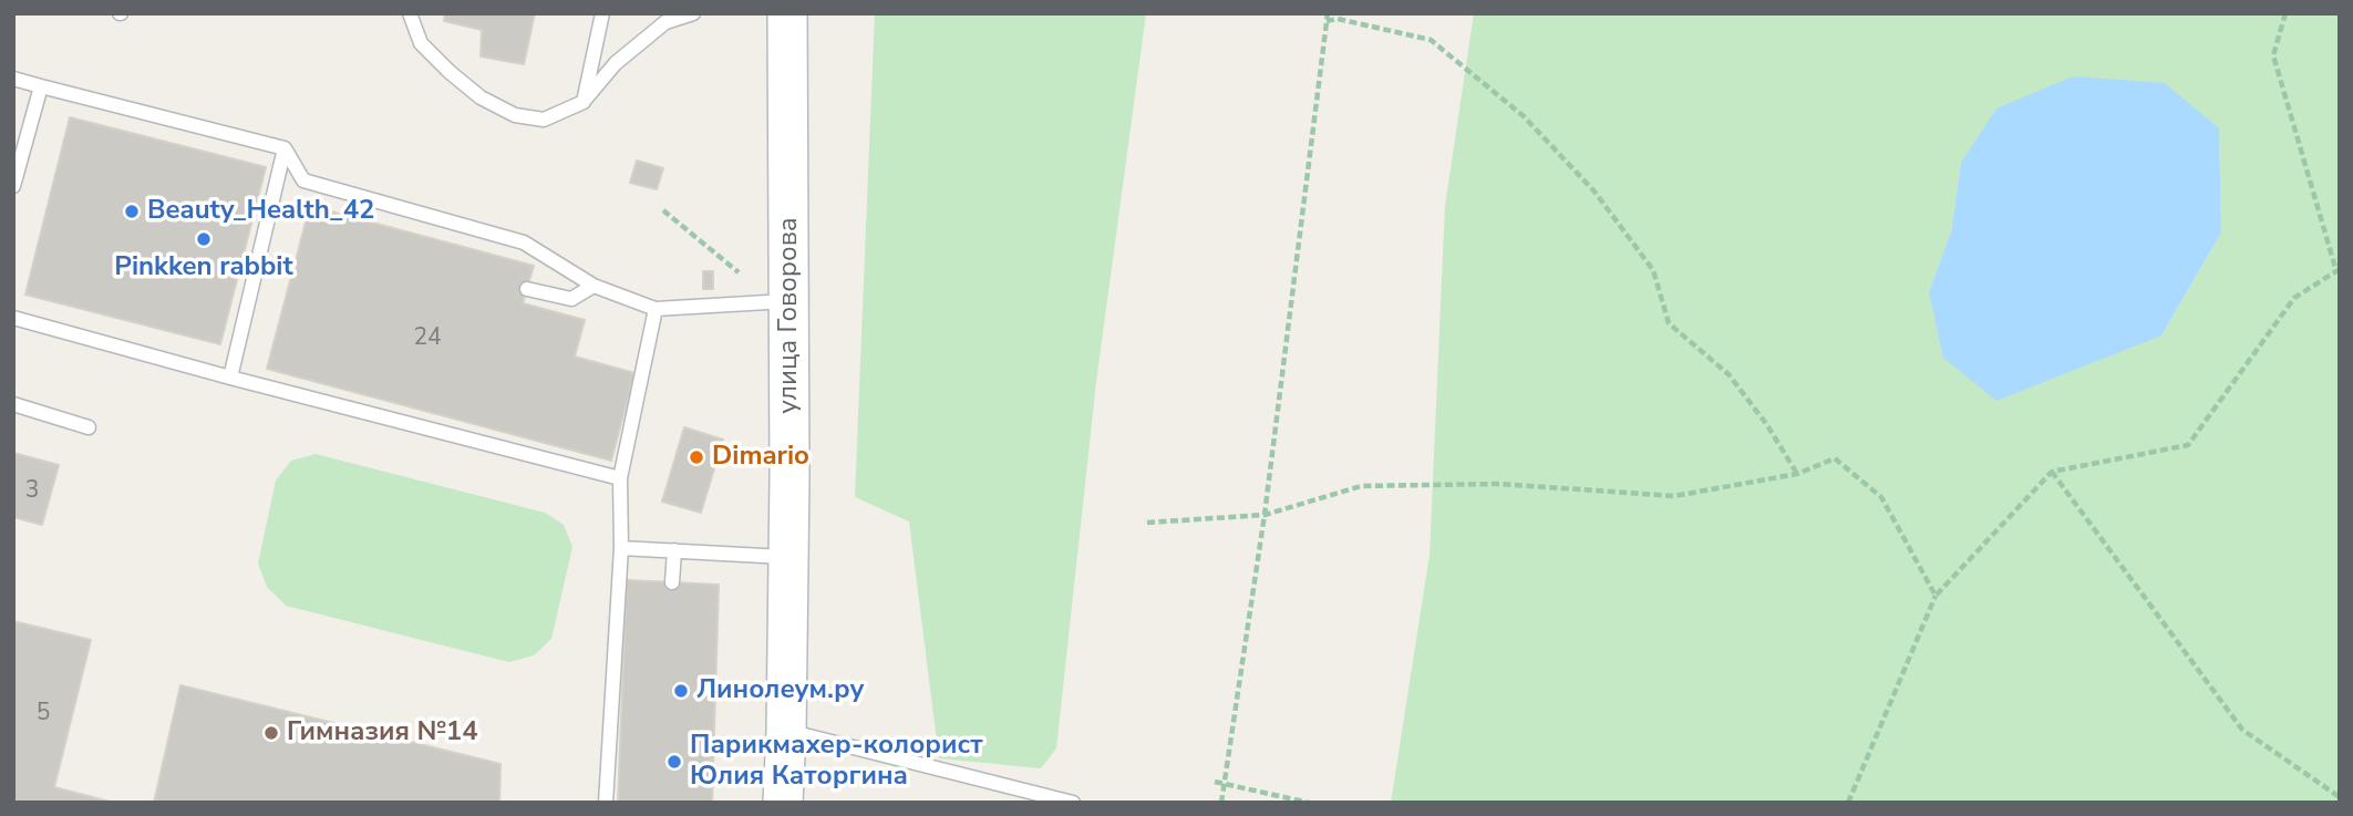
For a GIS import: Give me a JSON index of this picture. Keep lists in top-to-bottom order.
{
  "streets": {
    "main road": ["улица Говорова"]
  },
  "places": [
    "Beauty_Health_42",
    "Pinkken rabbit",
    "Dimario",
    "Линолеум.ру",
    "Гимназия №14",
    "Парикмахер-колорист Юлия Каторгина"
  ],
  "house_numbers": ["24", "3", "5"]
}
